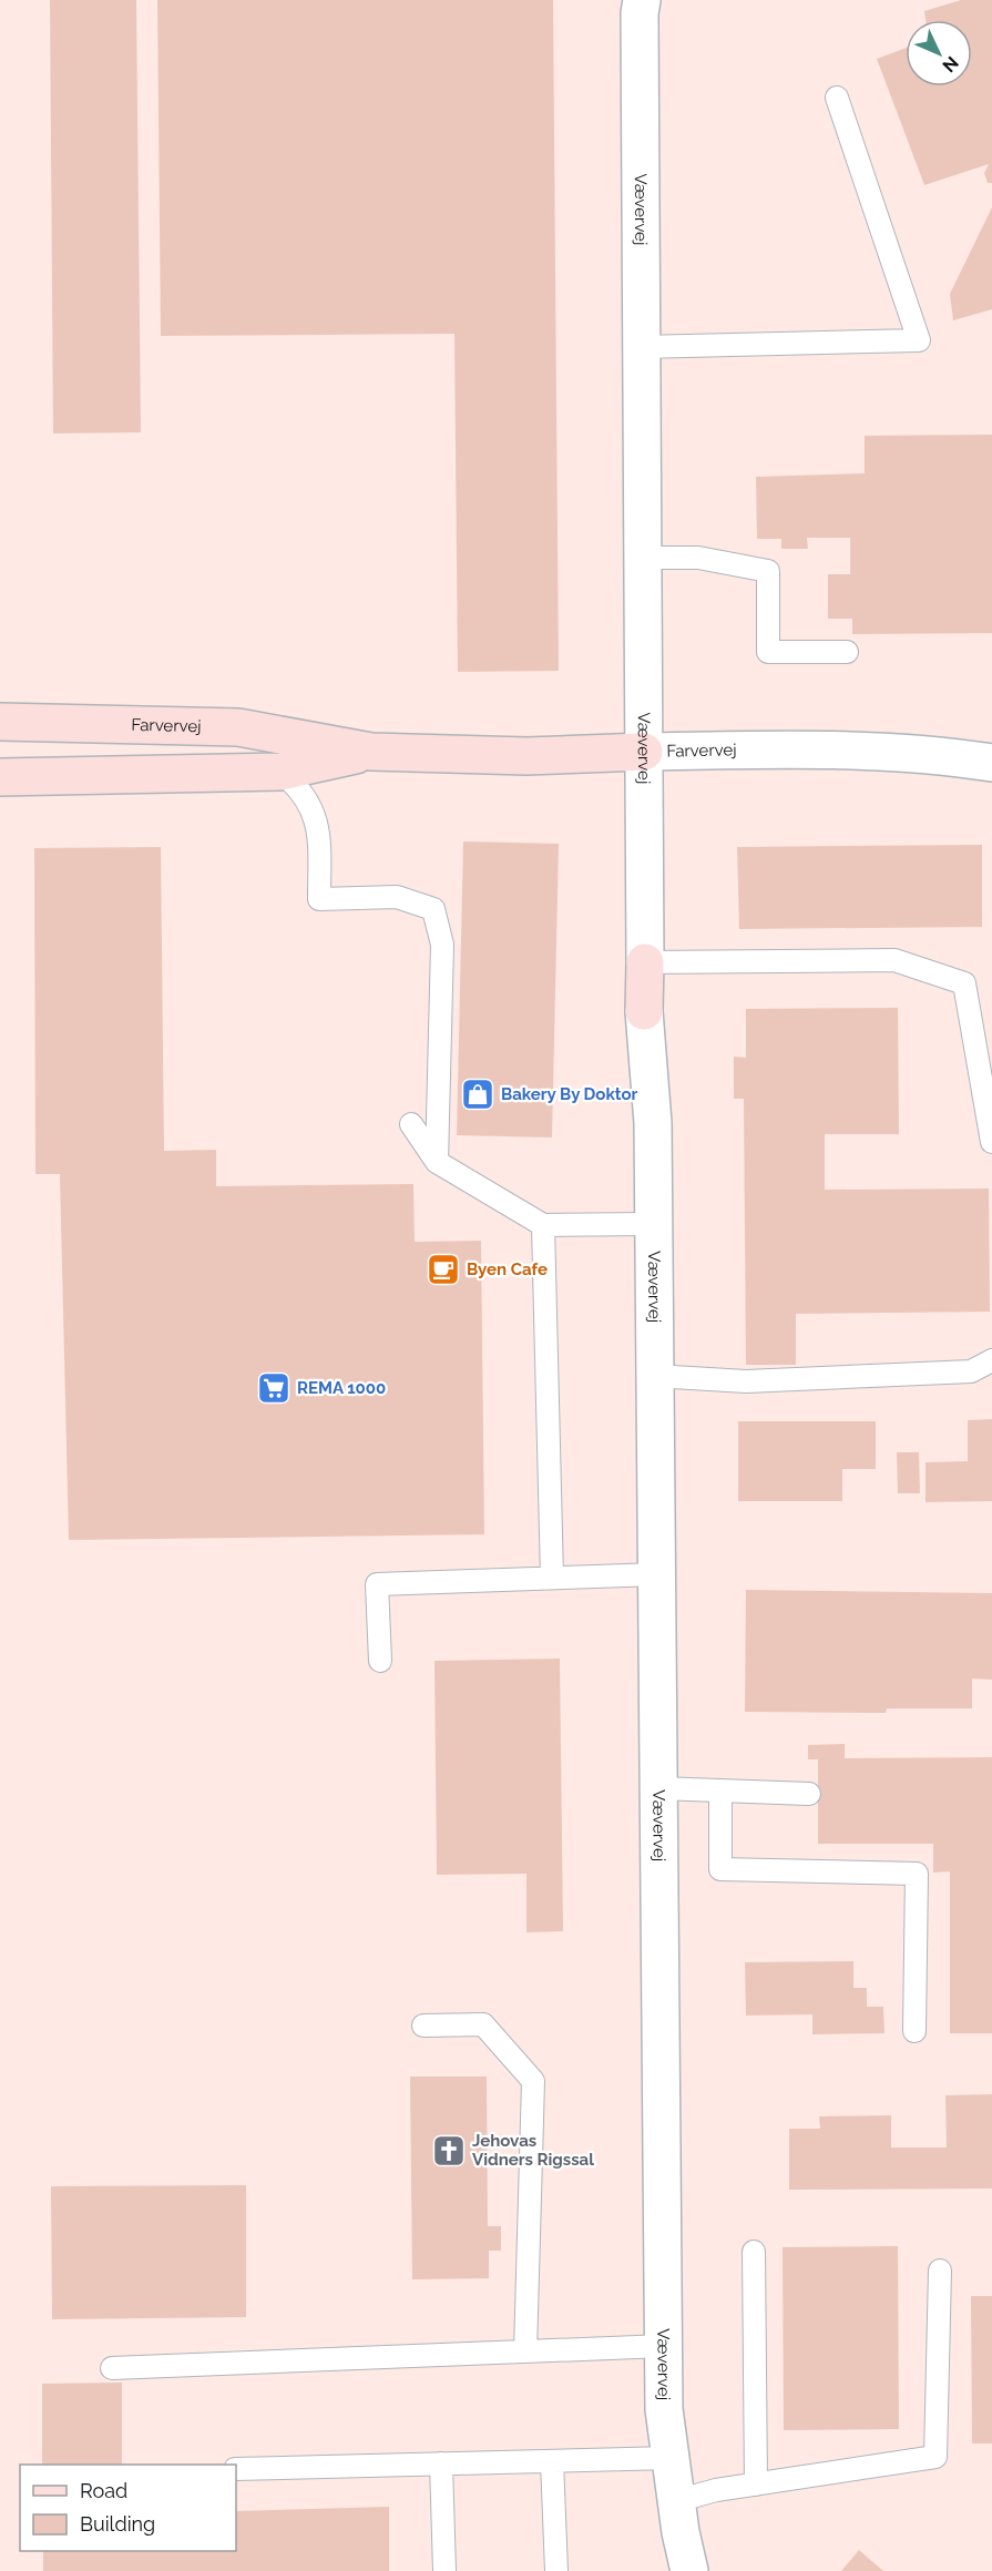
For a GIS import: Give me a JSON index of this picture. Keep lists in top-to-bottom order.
{
  "streets": {
    "street": ["Vævervej", "Farvervej"]
  },
  "crossings": [
    ["Vævervej", "Farvervej"]
  ],
  "places": {
    "shop": ["Bakery By Doktor"],
    "cafe": ["Byen Cafe"],
    "supermarket": ["REMA 1000"],
    "church": ["Jehovas Vidners Rigssal"]
  },
  "legend": ["Road", "Building"],
  "north": "bottom right"
}
